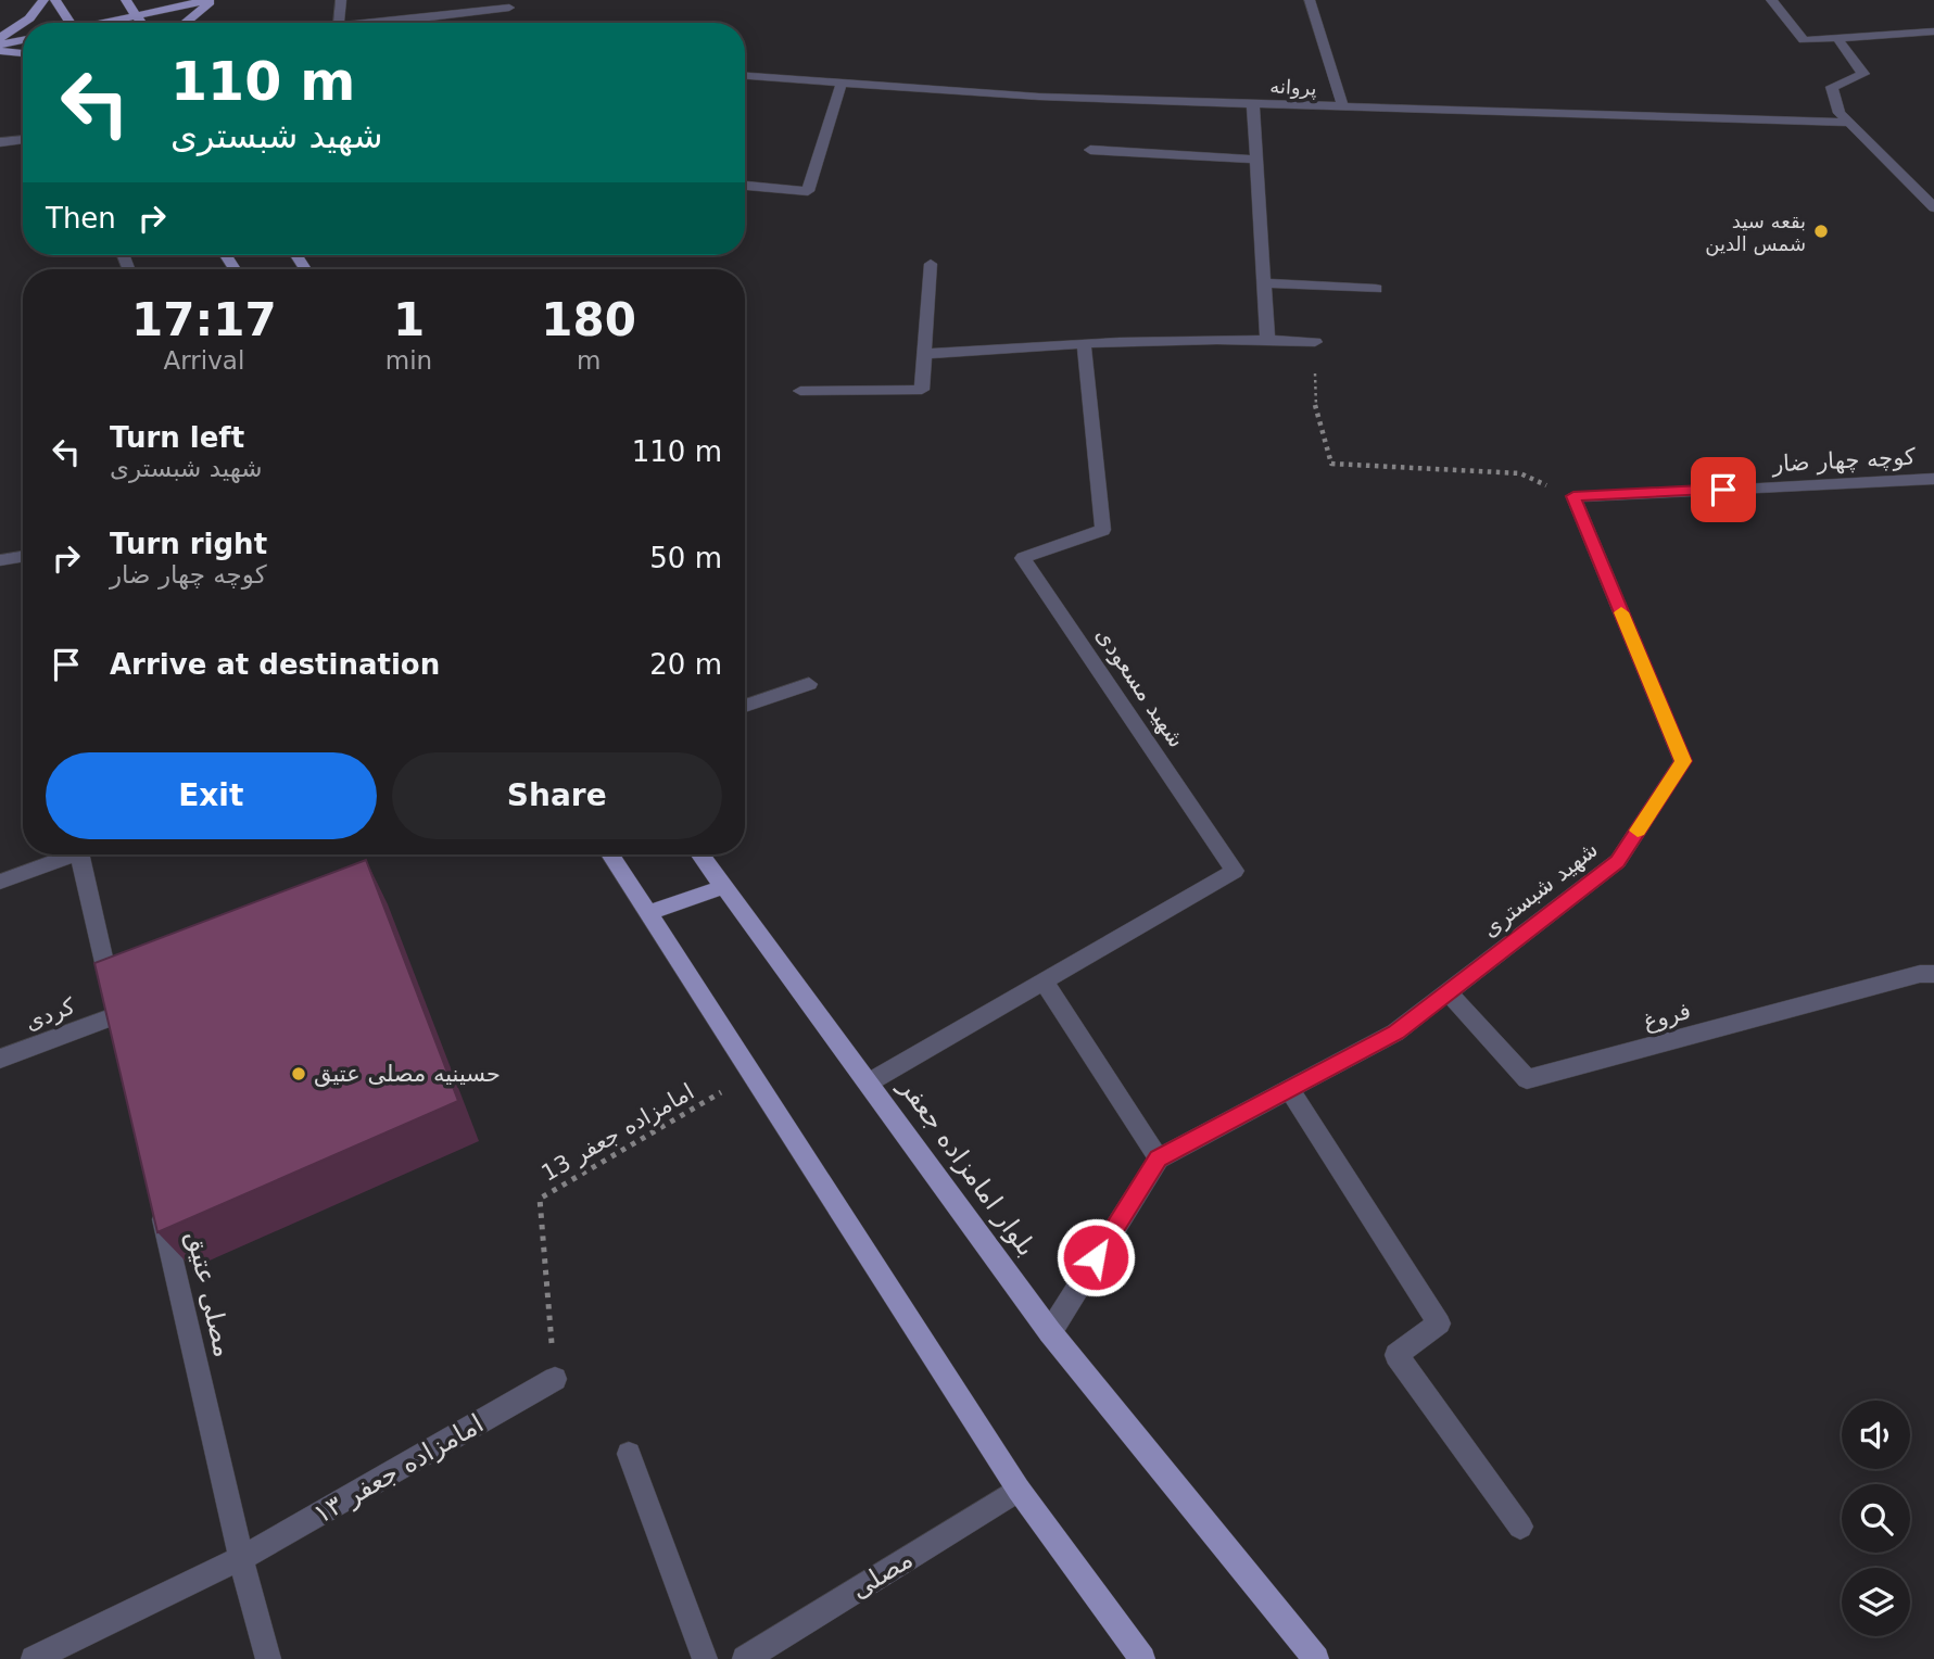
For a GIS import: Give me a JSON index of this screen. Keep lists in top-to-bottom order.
{
  "streets": {
    "main road": ["بلوار امامزاده جعفر"],
    "street": [
      "پروانه",
      "کوچه چهار ضار",
      "شهید مسعودی",
      "شهید شبستری",
      "کردی",
      "فروغ",
      "مصلی عتیق",
      "امامزاده جعفر ۱۳",
      "مصلی"
    ],
    "path": ["امامزاده جعفر 13"]
  },
  "crossings": [
    ["کوچه چهار ضار", "شهید شبستری"],
    ["شهید مسعودی", "بلوار امامزاده جعفر"],
    ["شهید شبستری", "فروغ"],
    ["شهید شبستری", "بلوار امامزاده جعفر"],
    ["امامزاده جعفر 13", "امامزاده جعفر ۱۳"],
    ["مصلی عتیق", "امامزاده جعفر ۱۳"]
  ],
  "places": ["بقعه سید شمس الدین", "حسینیه مصلی عتیق"],
  "page": {
    "turn": ["110 m", "شهید شبستری"],
    "then": "Then",
    "eta": [
      "17:17",
      "Arrival",
      "1",
      "min",
      "180",
      "m"
    ],
    "list": [
      {
        "name": "Turn left",
        "note": "شهید شبستری",
        "value": "110 m"
      },
      {
        "name": "Turn right",
        "note": "کوچه چهار ضار",
        "value": "50 m"
      },
      {
        "name": "Arrive at destination",
        "value": "20 m"
      }
    ],
    "buttons": ["Exit", "Share"]
  }
}
